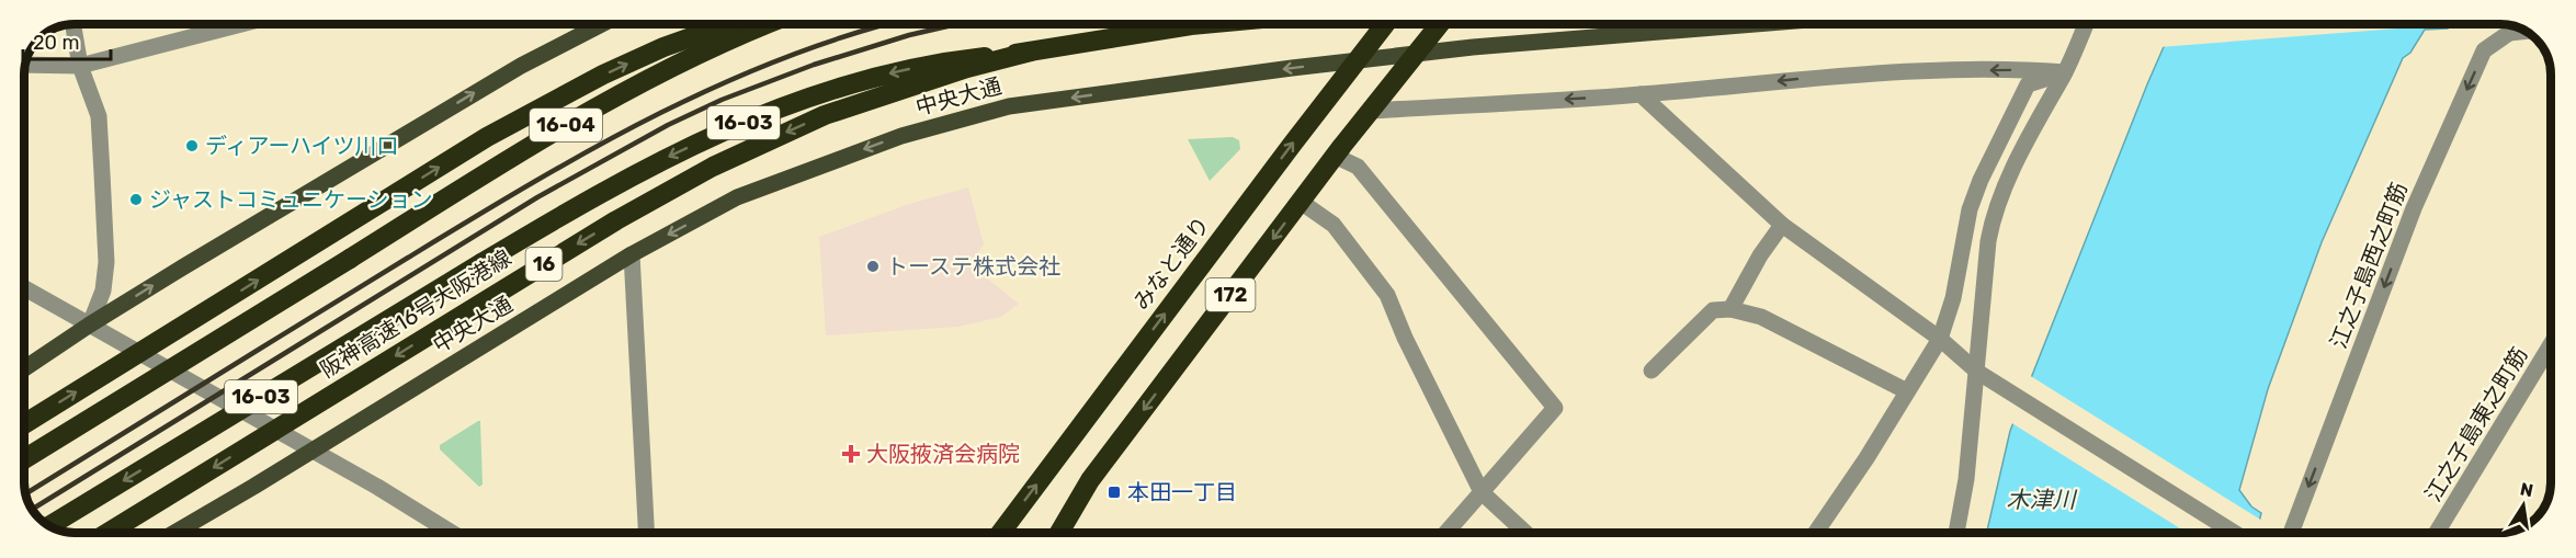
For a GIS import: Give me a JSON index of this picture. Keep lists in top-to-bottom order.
{
  "streets": {
    "highway": [
      "16-03",
      "16-04",
      "みなと通り",
      "16",
      "172",
      "阪神高速16号大阪港線"
    ],
    "main road": ["中央大通"],
    "street": ["江之子島西之町筋", "江之子島東之町筋"]
  },
  "crossings": [
    ["中央大通", "みなと通り"],
    ["中央大通", "172"],
    ["16-03", "阪神高速16号大阪港線"]
  ],
  "one_way": ["中央大通", "江之子島西之町筋"],
  "water": ["木津川"],
  "places": {
    "other": ["ディアーハイツ川口", "ジャストコミュニケーション", "トーステ株式会社"],
    "health": ["大阪掖済会病院"],
    "transit": ["本田一丁目"]
  },
  "scale_bar": "20 m",
  "north": "top"
}
